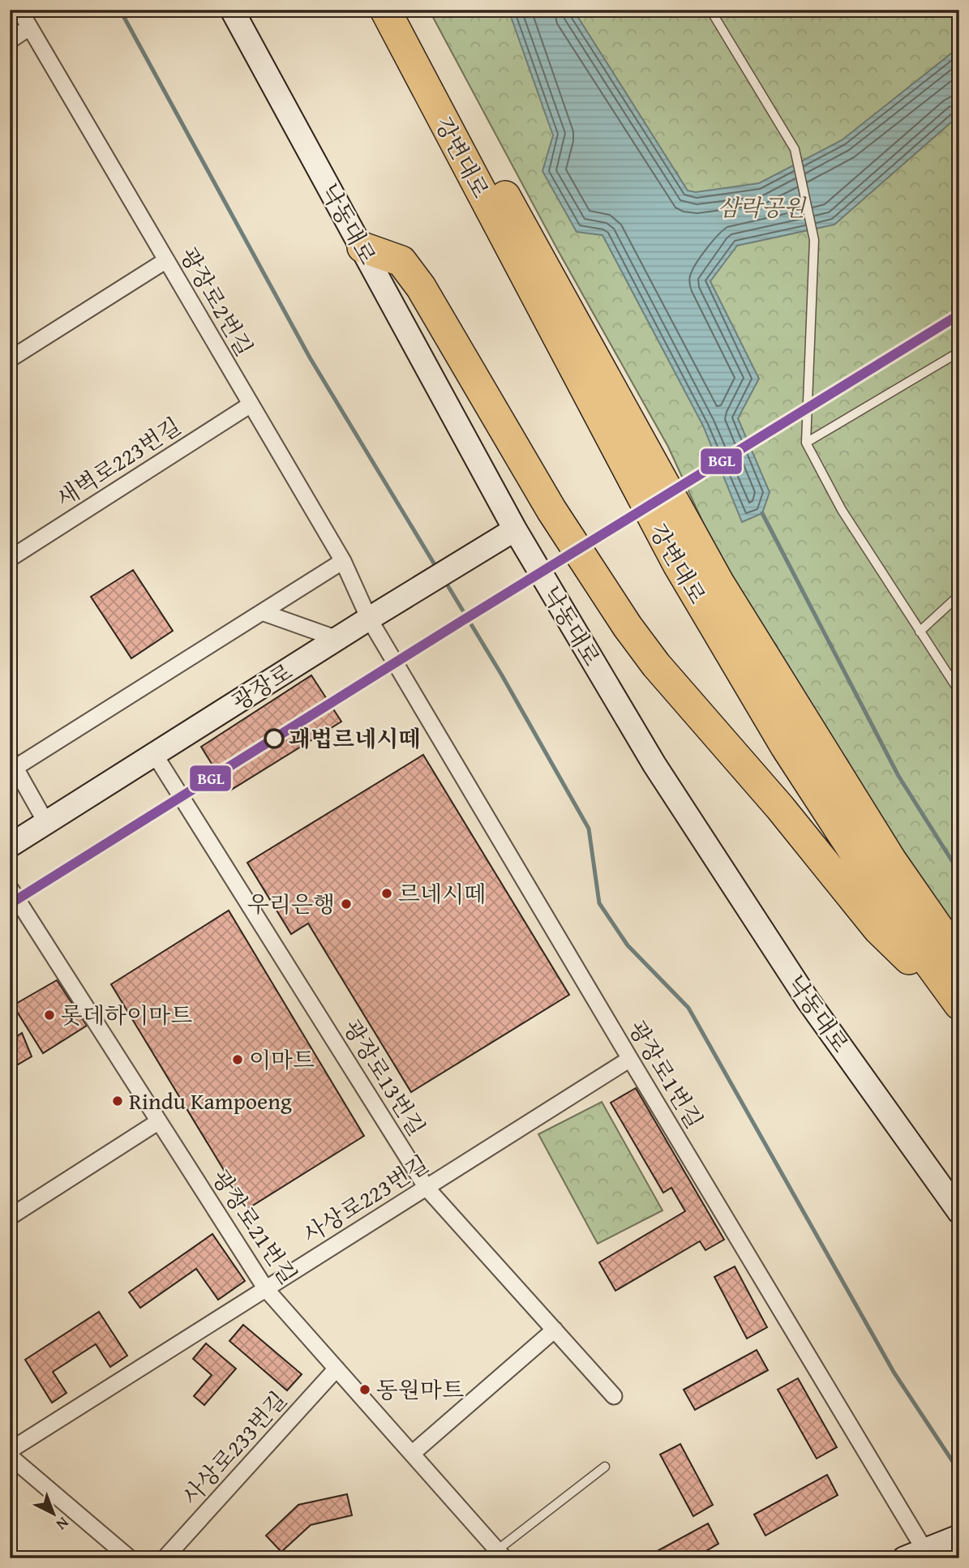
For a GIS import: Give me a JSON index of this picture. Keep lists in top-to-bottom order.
{
  "streets": {
    "highway": ["강변대로"],
    "main road": ["낙동대로", "광장로"],
    "street": [
      "광장로2번길",
      "새벽로223번길",
      "광장로1번길",
      "광장로13번길",
      "사상로223번길",
      "광장로21번길",
      "사상로233번길"
    ]
  },
  "crossings": [
    ["낙동대로", "광장로"],
    ["광장로2번길", "새벽로223번길"],
    ["광장로2번길", "광장로"],
    ["광장로2번길", "광장로1번길"],
    ["광장로", "광장로1번길"],
    ["광장로", "광장로13번길"],
    ["광장로1번길", "사상로223번길"],
    ["광장로13번길", "사상로223번길"],
    ["사상로223번길", "광장로21번길"],
    ["광장로21번길", "사상로233번길"]
  ],
  "parks": ["삼락공원"],
  "places": [
    "괘법르네시떼",
    "르네시떼",
    "우리은행",
    "롯데하이마트",
    "이마트",
    "Rindu Kampoeng",
    "동원마트"
  ],
  "lines": ["transit line BGL"],
  "north": "bottom right"
}
